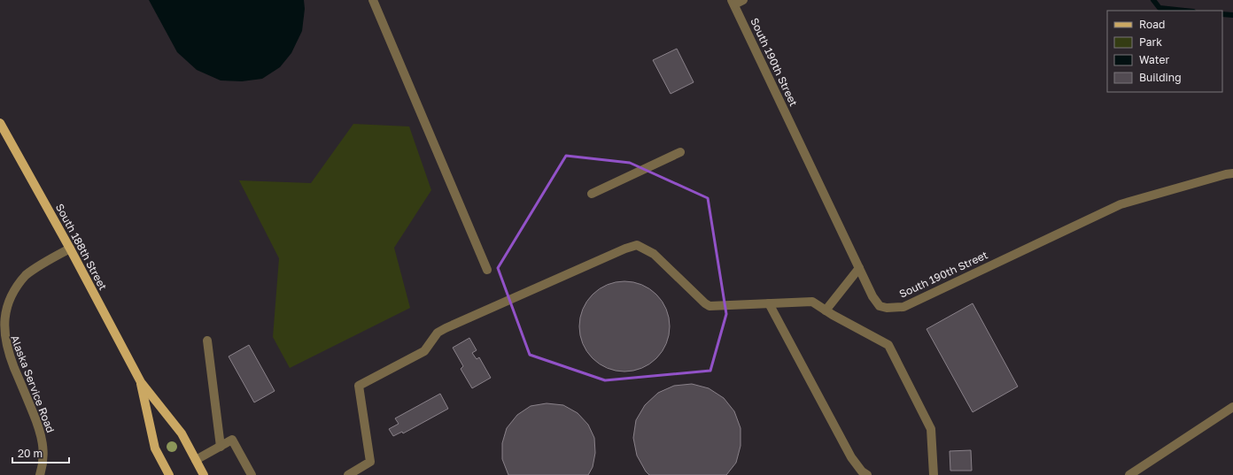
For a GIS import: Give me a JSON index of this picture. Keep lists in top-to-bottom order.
{
  "streets": {
    "main road": ["South 188th Street"],
    "lane": ["South 190th Street", "Alaska Service Road"]
  },
  "crossings": [
    ["South 188th Street", "Alaska Service Road"]
  ],
  "legend": [
    "Road",
    "Park",
    "Water",
    "Building"
  ],
  "scale_bar": "20 m"
}
